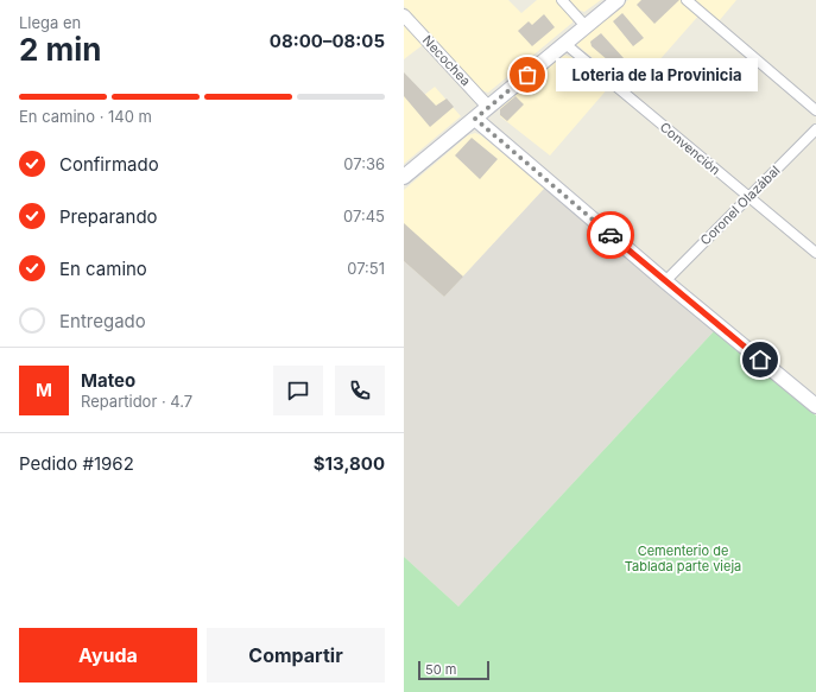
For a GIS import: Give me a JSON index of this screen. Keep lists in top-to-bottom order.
{
  "streets": {
    "street": ["Necochea", "Convención", "Coronel Olazábal"]
  },
  "crossings": [
    ["Convención", "Coronel Olazábal"]
  ],
  "parks": ["Cementerio de Tablada parte vieja"],
  "places": ["Loteria de la Provinicia"],
  "scale_bar": "50 m",
  "page": {
    "heading": ["2 min", "Llega en", "08:00–08:05"],
    "panel": [
      "Mateo",
      "Repartidor · 4.7",
      "Pedido #1962",
      "$13,800"
    ],
    "bubble": "Loteria de la Provinicia",
    "bar": "En camino · 140 m",
    "list": [
      ["Confirmado", "07:36"],
      ["Preparando", "07:45"],
      ["En camino", "07:51"],
      "Entregado"
    ],
    "round": "M",
    "buttons": ["Ayuda", "Compartir"],
    "scale": "50 m"
  }
}
